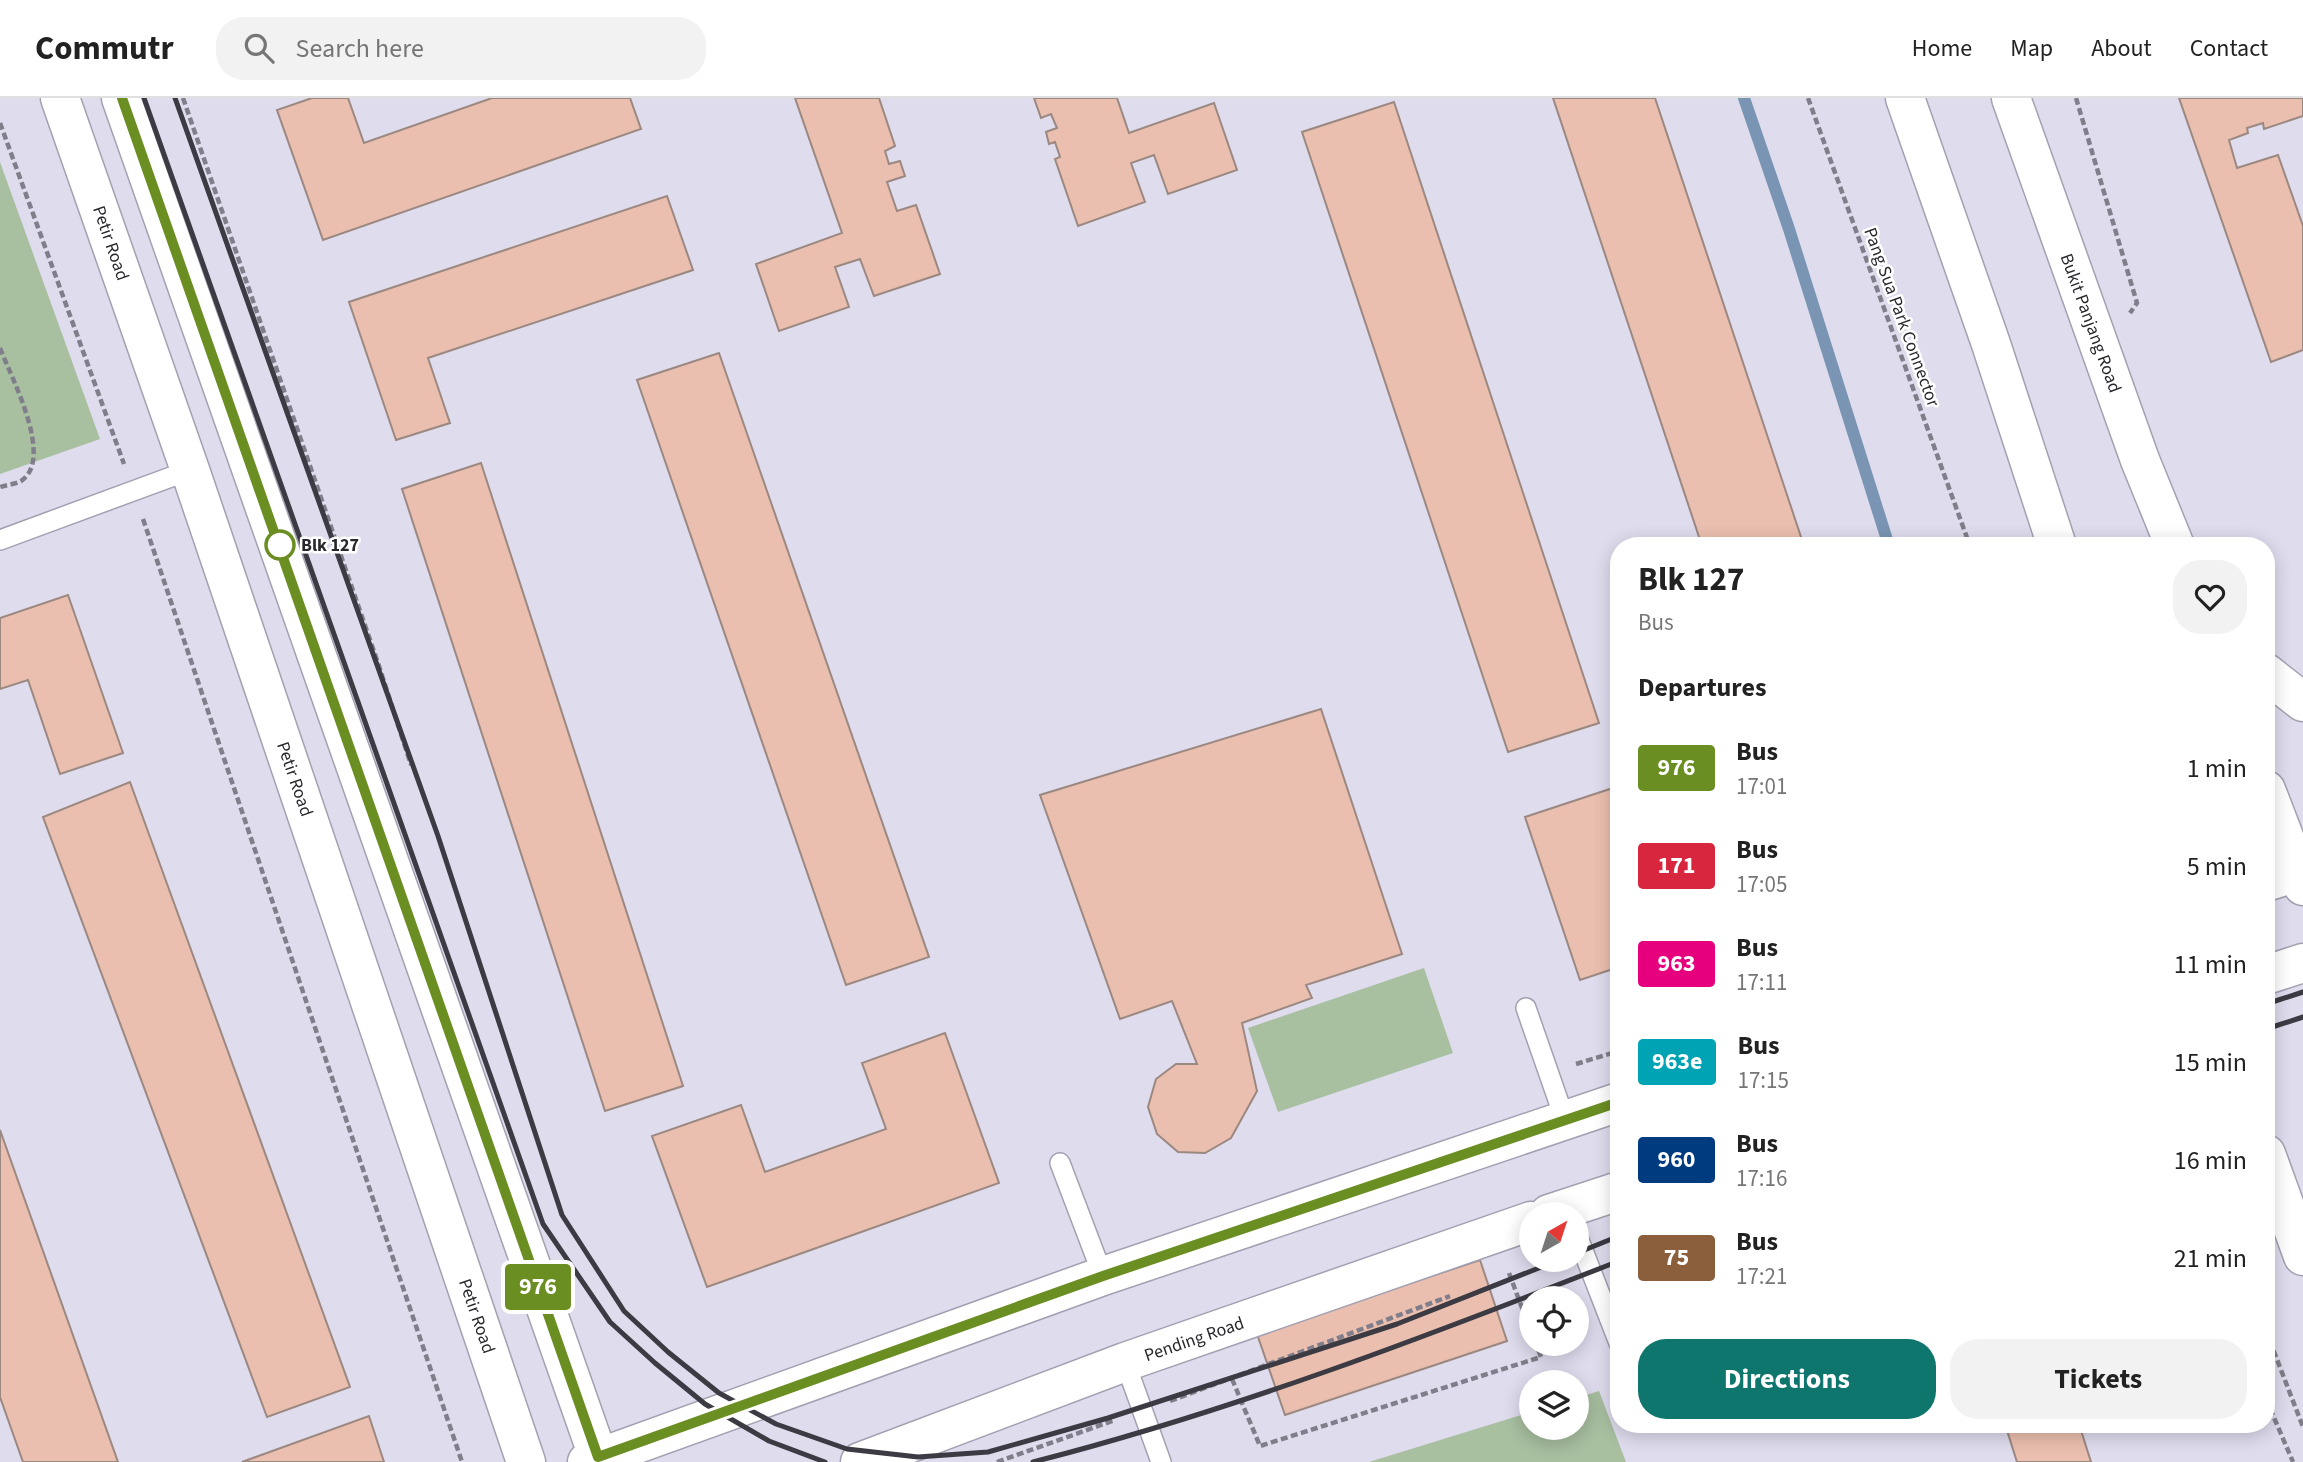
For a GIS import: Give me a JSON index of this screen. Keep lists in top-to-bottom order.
{
  "streets": {
    "main road": ["Petir Road", "Bukit Panjang Road", "Pending Road"],
    "path": ["Pang Sua Park Connector"]
  },
  "places": ["Blk 127"],
  "lines": ["bus line 976"],
  "north": "top right",
  "page": {
    "header": "Commutr",
    "search": "Search here",
    "nav": [
      "Home",
      "Map",
      "About",
      "Contact"
    ],
    "on_map": "976",
    "heading": [
      ["Blk 127", "Bus"],
      "Departures"
    ],
    "list": [
      {
        "mark": "976",
        "name": "Bus",
        "note": "17:01",
        "value": "1 min"
      },
      {
        "mark": "171",
        "name": "Bus",
        "note": "17:05",
        "value": "5 min"
      },
      {
        "mark": "963",
        "name": "Bus",
        "note": "17:11",
        "value": "11 min"
      },
      {
        "mark": "963e",
        "name": "Bus",
        "note": "17:15",
        "value": "15 min"
      },
      {
        "mark": "960",
        "name": "Bus",
        "note": "17:16",
        "value": "16 min"
      },
      {
        "mark": "75",
        "name": "Bus",
        "note": "17:21",
        "value": "21 min"
      }
    ],
    "buttons": ["Directions", "Tickets"]
  }
}
